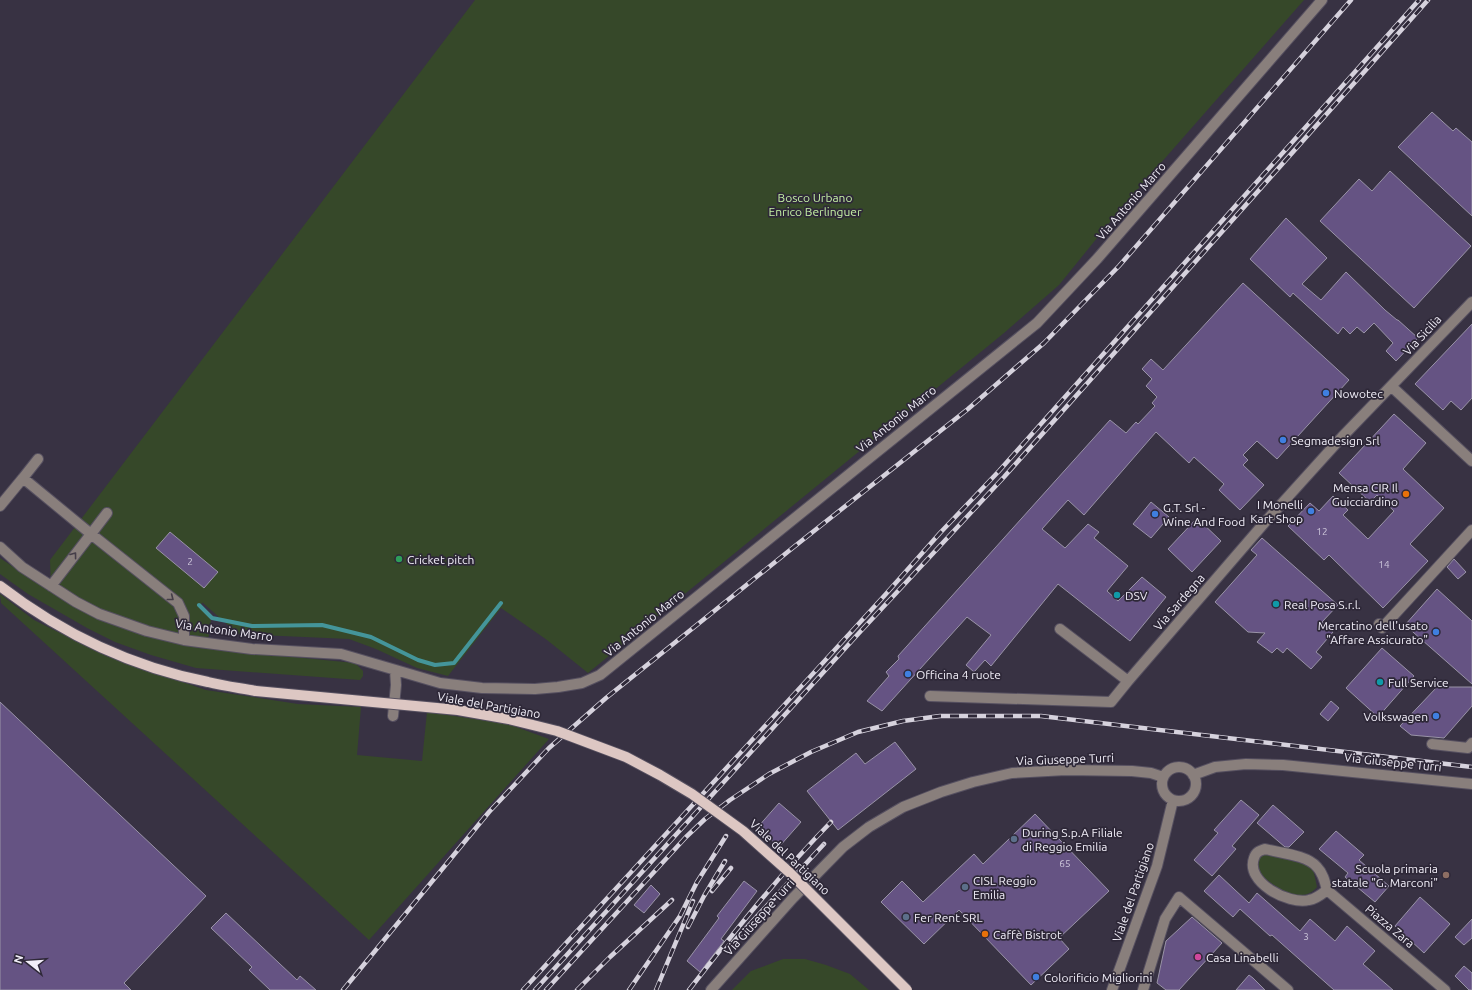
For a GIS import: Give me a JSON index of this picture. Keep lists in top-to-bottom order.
{
  "streets": {
    "main road": ["Viale del Partigiano"],
    "street": [
      "Via Antonio Marro",
      "Via Sicilia",
      "Via Sardegna",
      "Via Giuseppe Turri",
      "Piazza Zara"
    ]
  },
  "crossings": [
    ["Via Sicilia", "Via Sardegna"],
    ["Viale del Partigiano", "Via Giuseppe Turri"]
  ],
  "parks": ["Bosco Urbano Enrico Berlinguer"],
  "places": [
    "Nowotec",
    "Segmadesign Srl",
    "Mensa CIR Il Guicciardino",
    "I Monelli Kart Shop",
    "G.T. Srl - Wine And Food",
    "Cricket pitch",
    "DSV",
    "Real Posa S.r.l.",
    "Mercatino dell'usato \"Affare Assicurato\"",
    "Officina 4 ruote",
    "Full Service",
    "Volkswagen",
    "During S.p.A Filiale di Reggio Emilia",
    "Scuola primaria statale \"G. Marconi\"",
    "CISL Reggio Emilia",
    "Fer Rent SRL",
    "Caffè Bistrot",
    "Casa Linabelli",
    "Colorificio Migliorini"
  ],
  "house_numbers": [
    "12",
    "2",
    "14",
    "65",
    "3"
  ],
  "north": "left"
}
